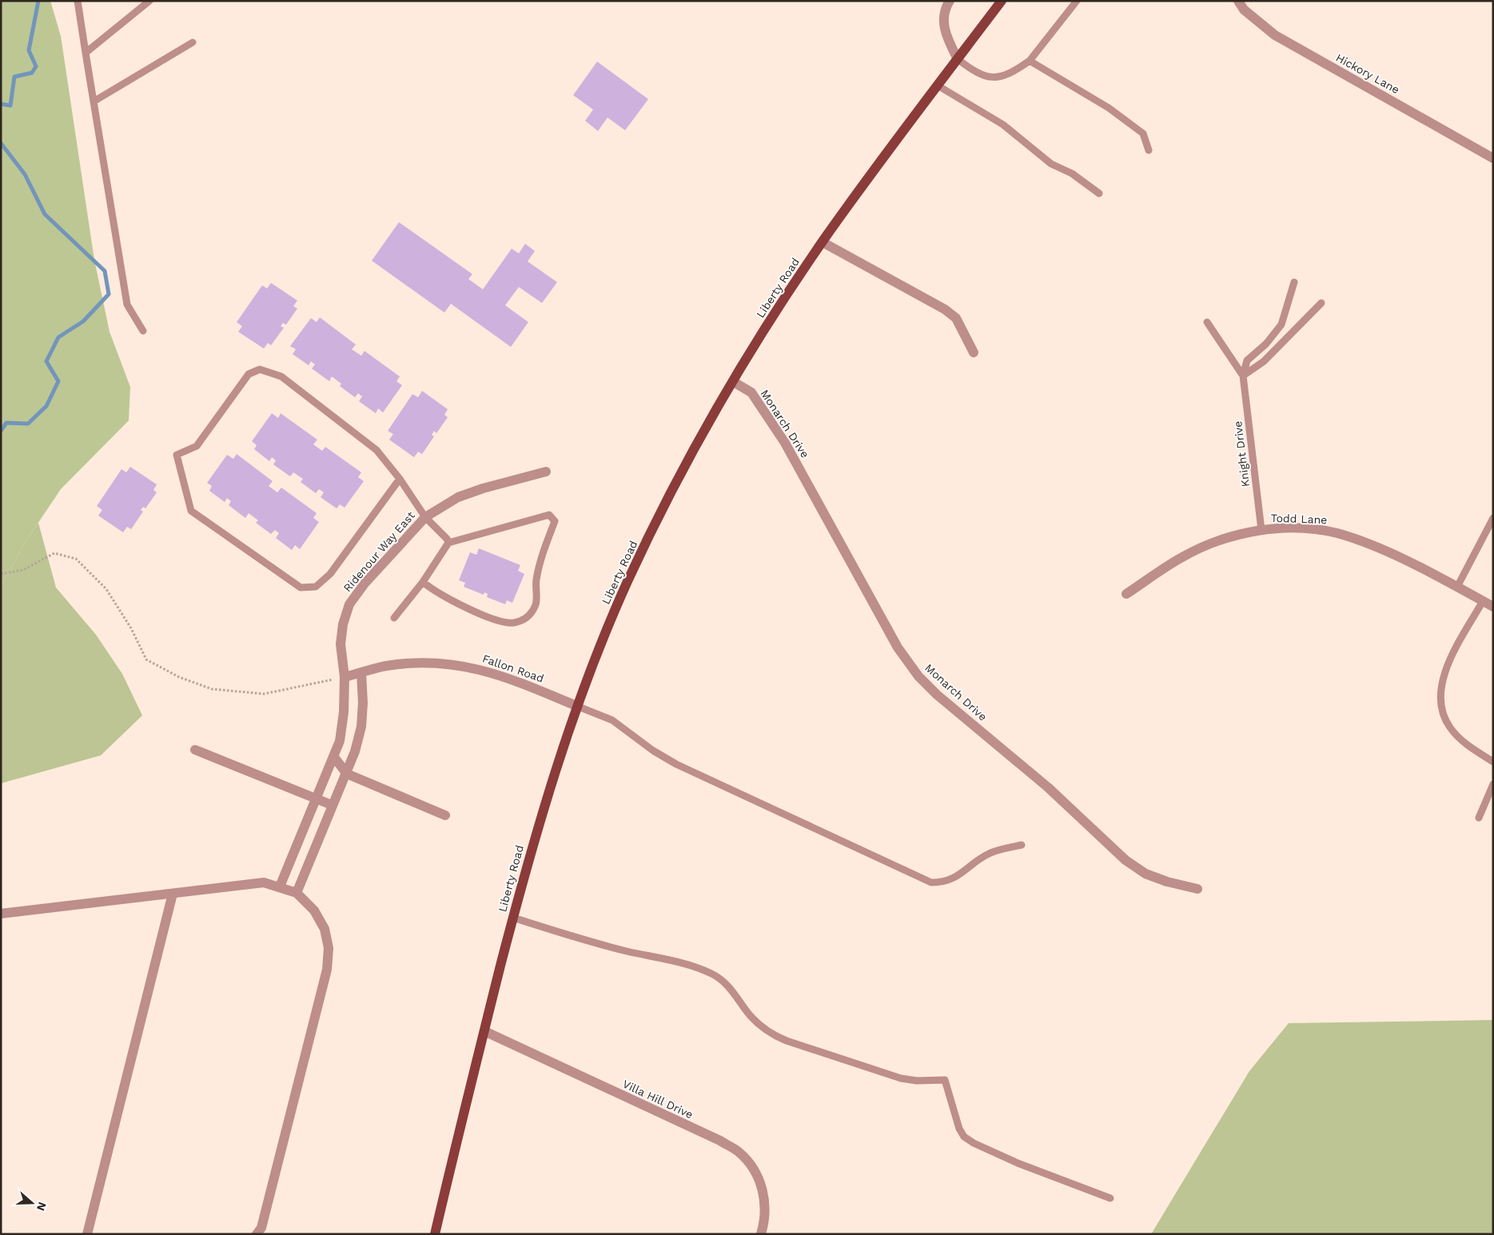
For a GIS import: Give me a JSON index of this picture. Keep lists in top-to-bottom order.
{
  "streets": {
    "main road": ["Liberty Road"],
    "street": [
      "Hickory Lane",
      "Monarch Drive",
      "Todd Lane",
      "Ridenour Way East",
      "Fallon Road",
      "Villa Hill Drive"
    ],
    "lane": ["Knight Drive"]
  },
  "crossings": [
    ["Liberty Road", "Monarch Drive"],
    ["Liberty Road", "Fallon Road"],
    ["Liberty Road", "Villa Hill Drive"],
    ["Knight Drive", "Todd Lane"],
    ["Ridenour Way East", "Fallon Road"]
  ],
  "north": "right"
}
